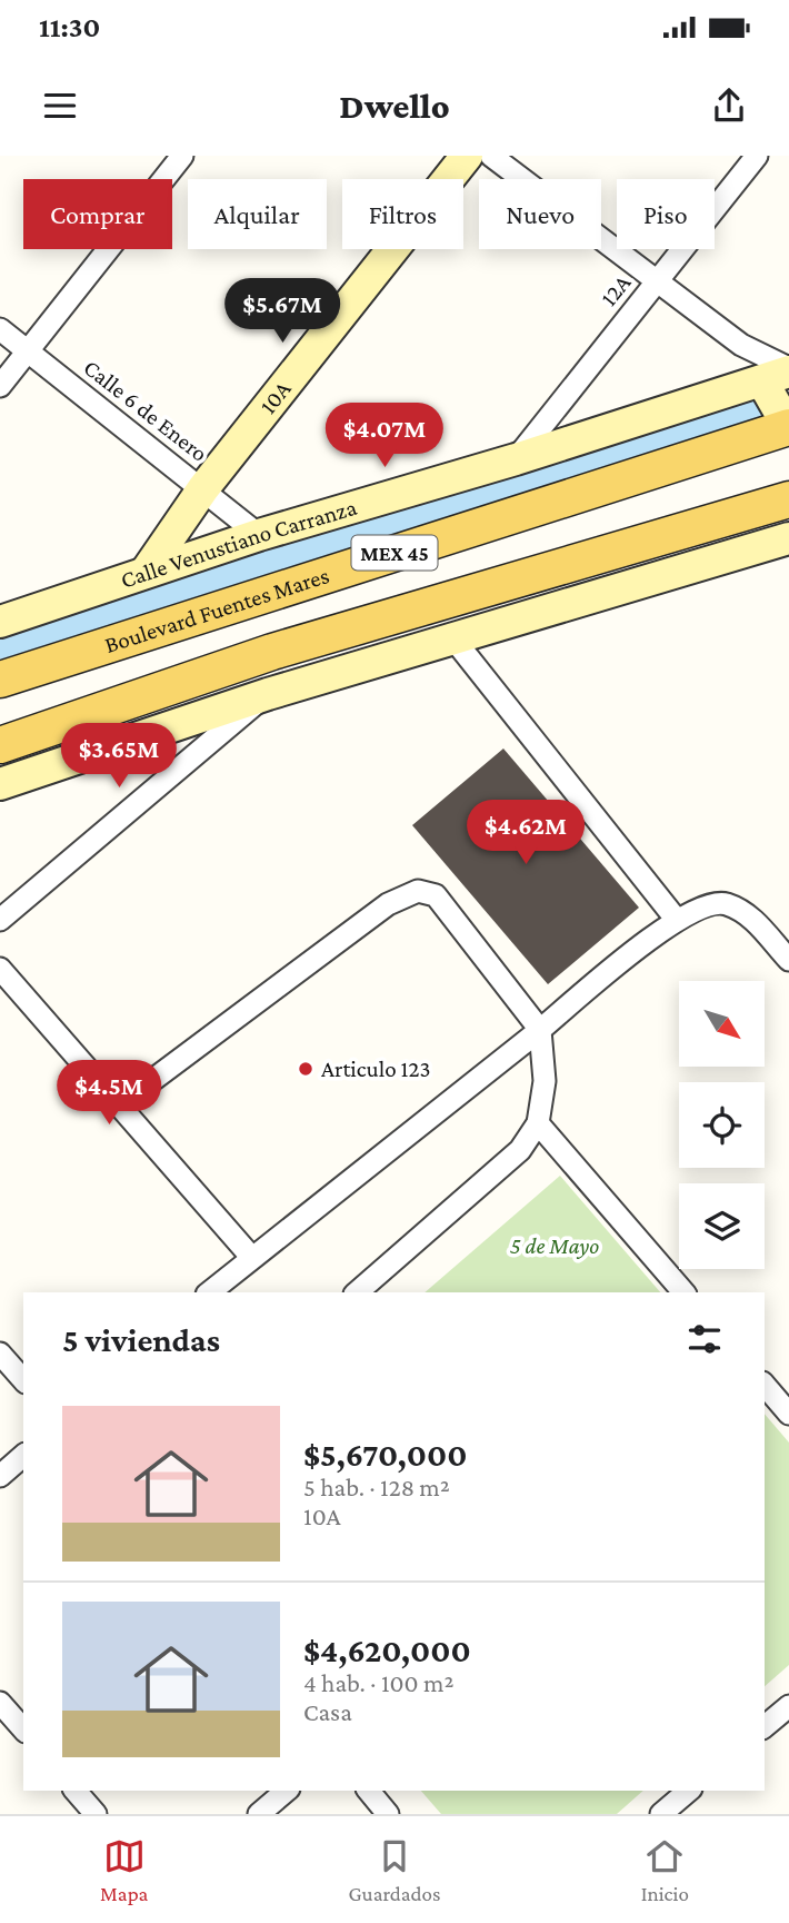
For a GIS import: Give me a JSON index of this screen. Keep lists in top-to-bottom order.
{
  "streets": {
    "main road": ["MEX 45", "Boulevard Fuentes Mares"],
    "street": [
      "12A",
      "10A",
      "Calle 6 de Enero",
      "Calle Venustiano Carranza"
    ]
  },
  "crossings": [
    ["12A", "Calle Venustiano Carranza"],
    ["10A", "Calle 6 de Enero"],
    ["10A", "Calle Venustiano Carranza"],
    ["Calle 6 de Enero", "Calle Venustiano Carranza"]
  ],
  "parks": ["5 de Mayo"],
  "places": ["Articulo 123"],
  "north": "bottom right",
  "page": {
    "status": "11:30",
    "header": "Dwello",
    "chip": [
      "Comprar",
      "Alquilar",
      "Filtros",
      "Nuevo",
      "Piso"
    ],
    "price": [
      "$5.67M",
      "$4.07M",
      "$3.65M",
      "$4.62M",
      "$4.5M"
    ],
    "heading": "5 viviendas",
    "list": [
      {
        "name": "$5,670,000",
        "note": "5 hab. · 128 m² · 10A"
      },
      {
        "name": "$4,620,000",
        "note": "4 hab. · 100 m² · Casa"
      }
    ],
    "tabs": ["Mapa", "Guardados", "Inicio"]
  }
}
